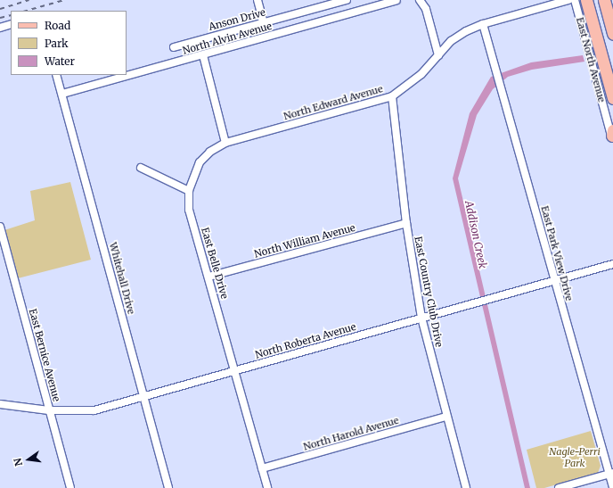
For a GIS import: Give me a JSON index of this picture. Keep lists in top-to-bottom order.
{
  "streets": {
    "main road": ["East North Avenue"],
    "street": [
      "Anson Drive",
      "North Alvin Avenue",
      "North Edward Avenue",
      "North William Avenue",
      "East Park View Drive",
      "East Belle Drive",
      "Whitehall Drive",
      "East Country Club Drive",
      "North Roberta Avenue",
      "East Bernice Avenue",
      "North Harold Avenue"
    ]
  },
  "crossings": [
    ["North Alvin Avenue", "Whitehall Drive"],
    ["North Edward Avenue", "East Park View Drive"],
    ["North Edward Avenue", "East Belle Drive"],
    ["North Edward Avenue", "East Country Club Drive"],
    ["North William Avenue", "East Belle Drive"],
    ["North William Avenue", "East Country Club Drive"],
    ["East Park View Drive", "North Roberta Avenue"],
    ["East Belle Drive", "North Roberta Avenue"],
    ["East Belle Drive", "North Harold Avenue"],
    ["Whitehall Drive", "North Roberta Avenue"],
    ["East Country Club Drive", "North Roberta Avenue"],
    ["East Country Club Drive", "North Harold Avenue"],
    ["North Roberta Avenue", "East Bernice Avenue"]
  ],
  "water": ["Addison Creek"],
  "parks": ["Nagle-Perri Park"],
  "legend": ["Road", "Park", "Water"],
  "north": "left"
}
